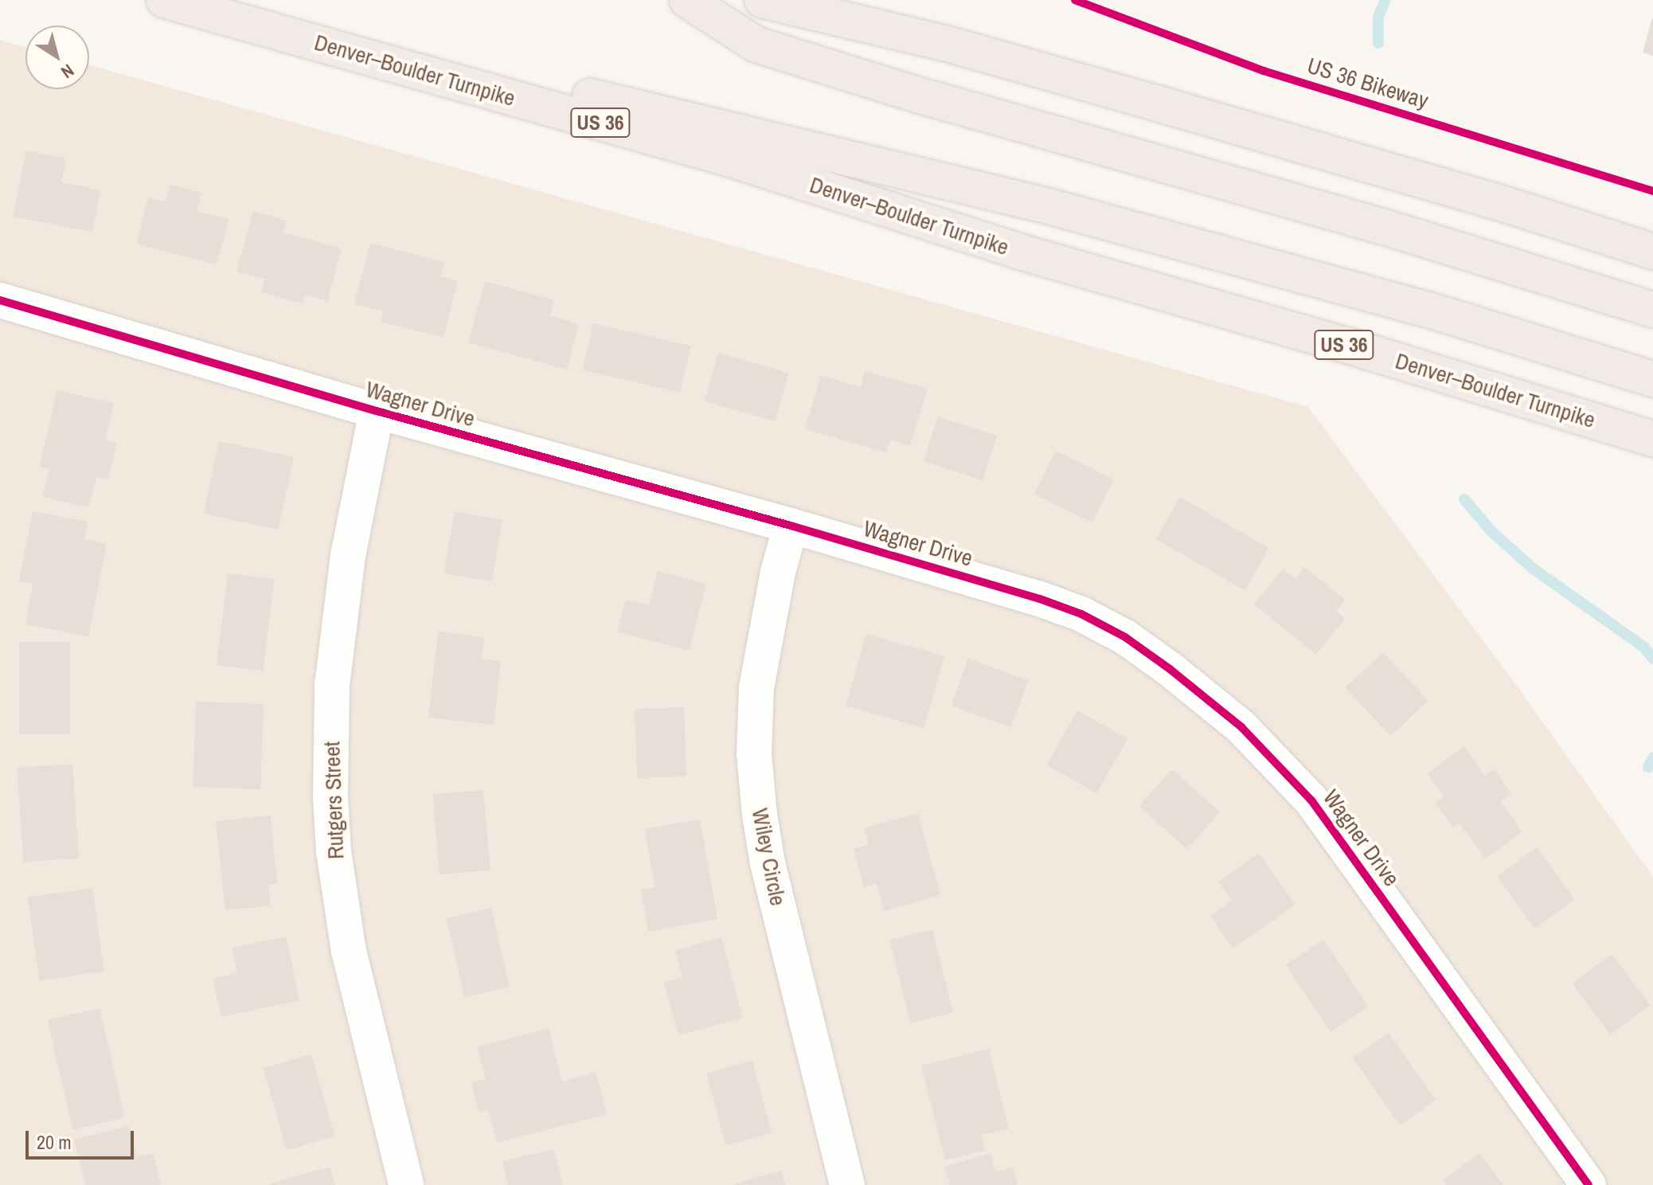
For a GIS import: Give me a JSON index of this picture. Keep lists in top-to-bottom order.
{
  "streets": {
    "highway": ["Denver–Boulder Turnpike", "US 36"],
    "street": ["Wagner Drive", "Rutgers Street", "Wiley Circle"],
    "cycle path": ["US 36 Bikeway"]
  },
  "crossings": [
    ["Wagner Drive", "Rutgers Street"],
    ["Wagner Drive", "Wiley Circle"]
  ],
  "scale_bar": "20 m",
  "north": "bottom right"
}
